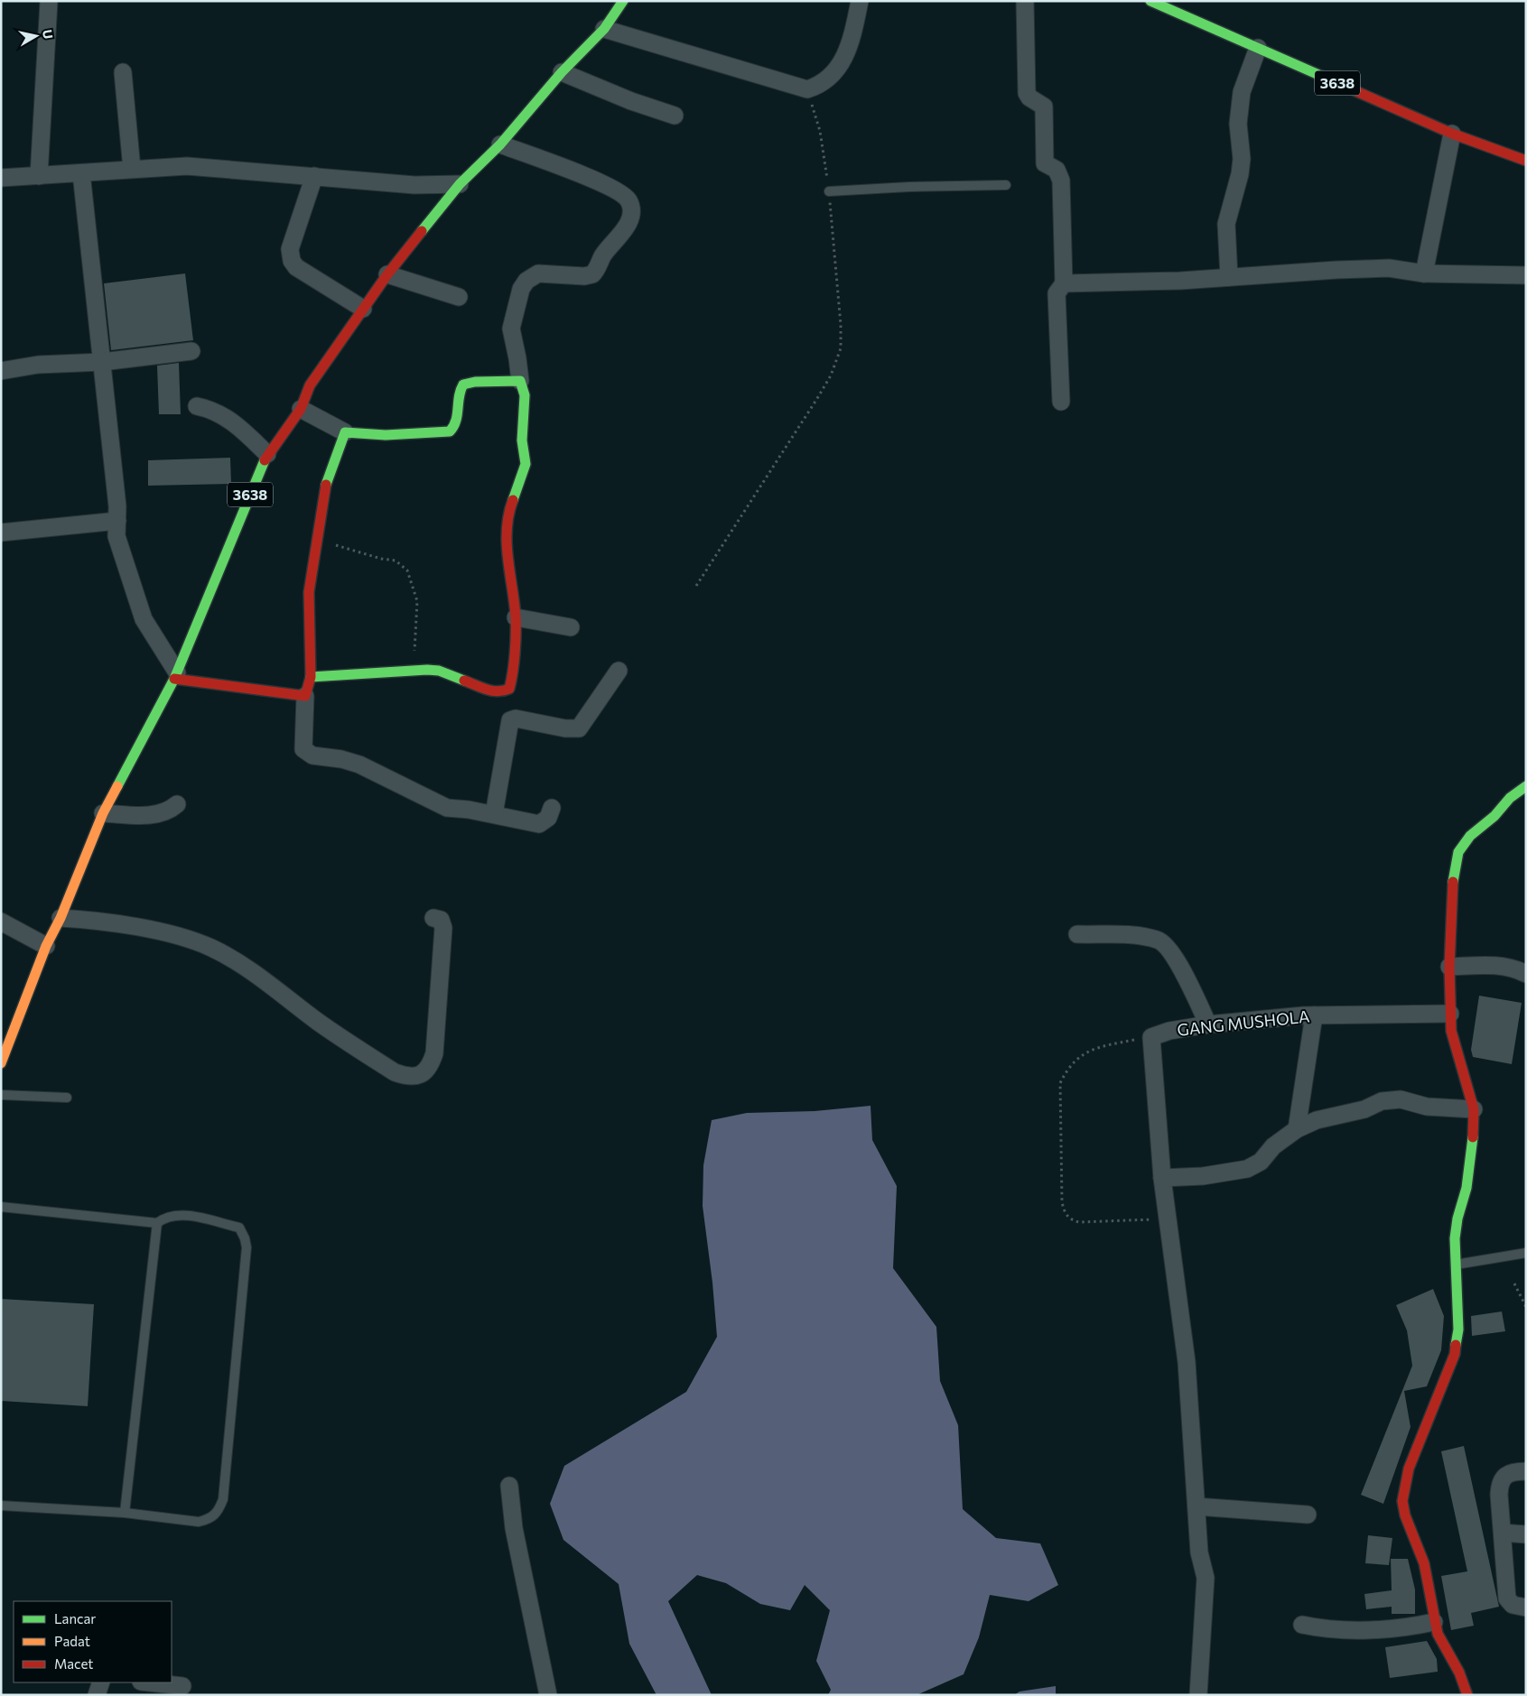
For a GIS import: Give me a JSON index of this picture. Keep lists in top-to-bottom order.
{
  "streets": {
    "street": ["3638", "GANG MUSHOLA"]
  },
  "legend": ["Lancar", "Padat", "Macet"],
  "north": "right"
}
